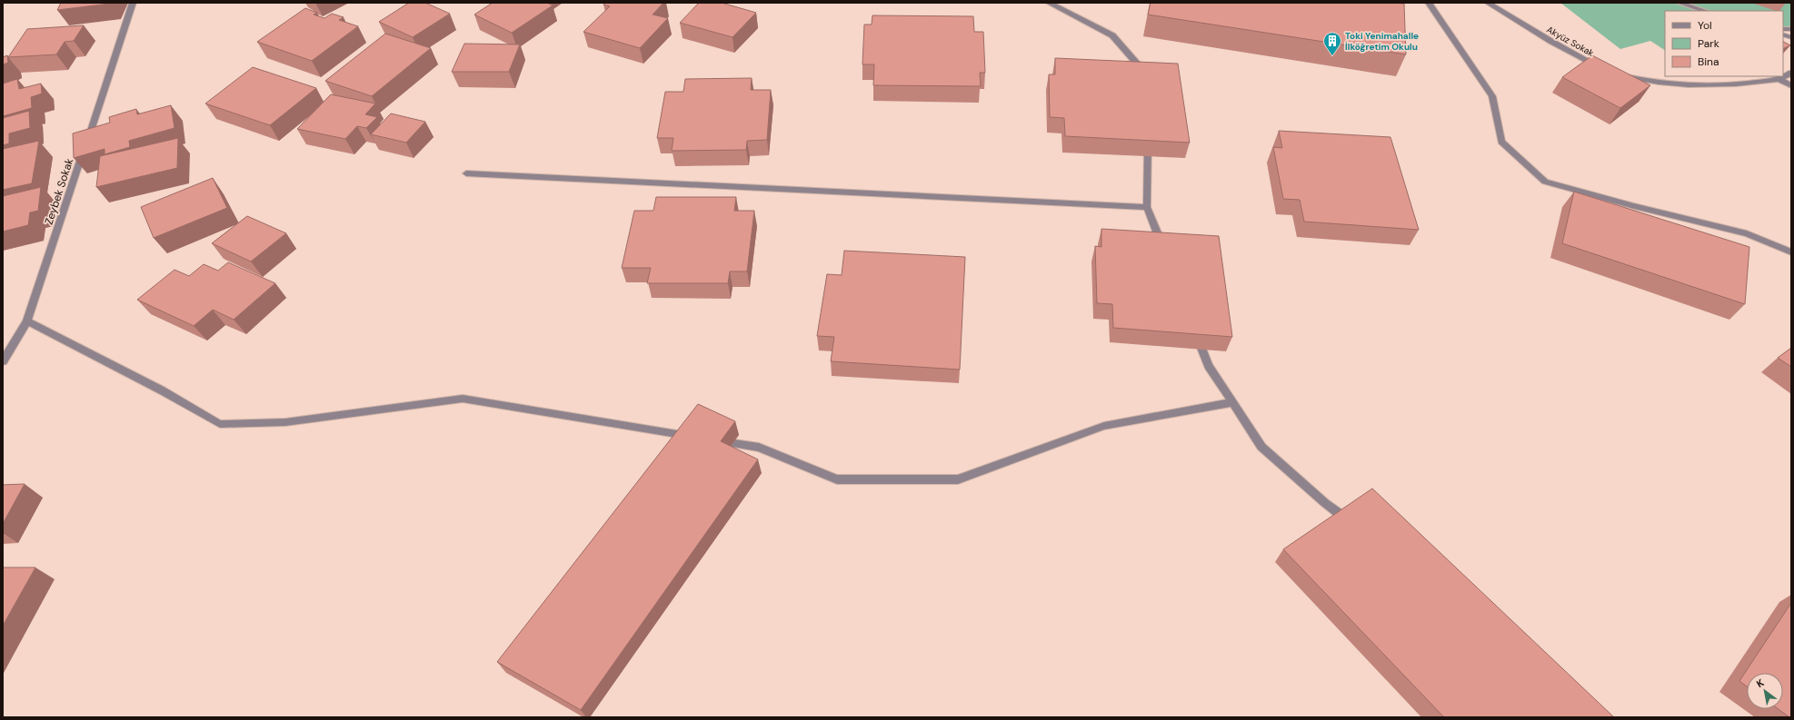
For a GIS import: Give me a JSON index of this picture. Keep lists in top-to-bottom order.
{
  "streets": {
    "street": ["Akyüz Sokak", "Zeybek Sokak"]
  },
  "places": {
    "building": ["Toki Yenimahalle İlköğretim Okulu"]
  },
  "legend": ["Yol", "Park", "Bina"],
  "north": "top left"
}
